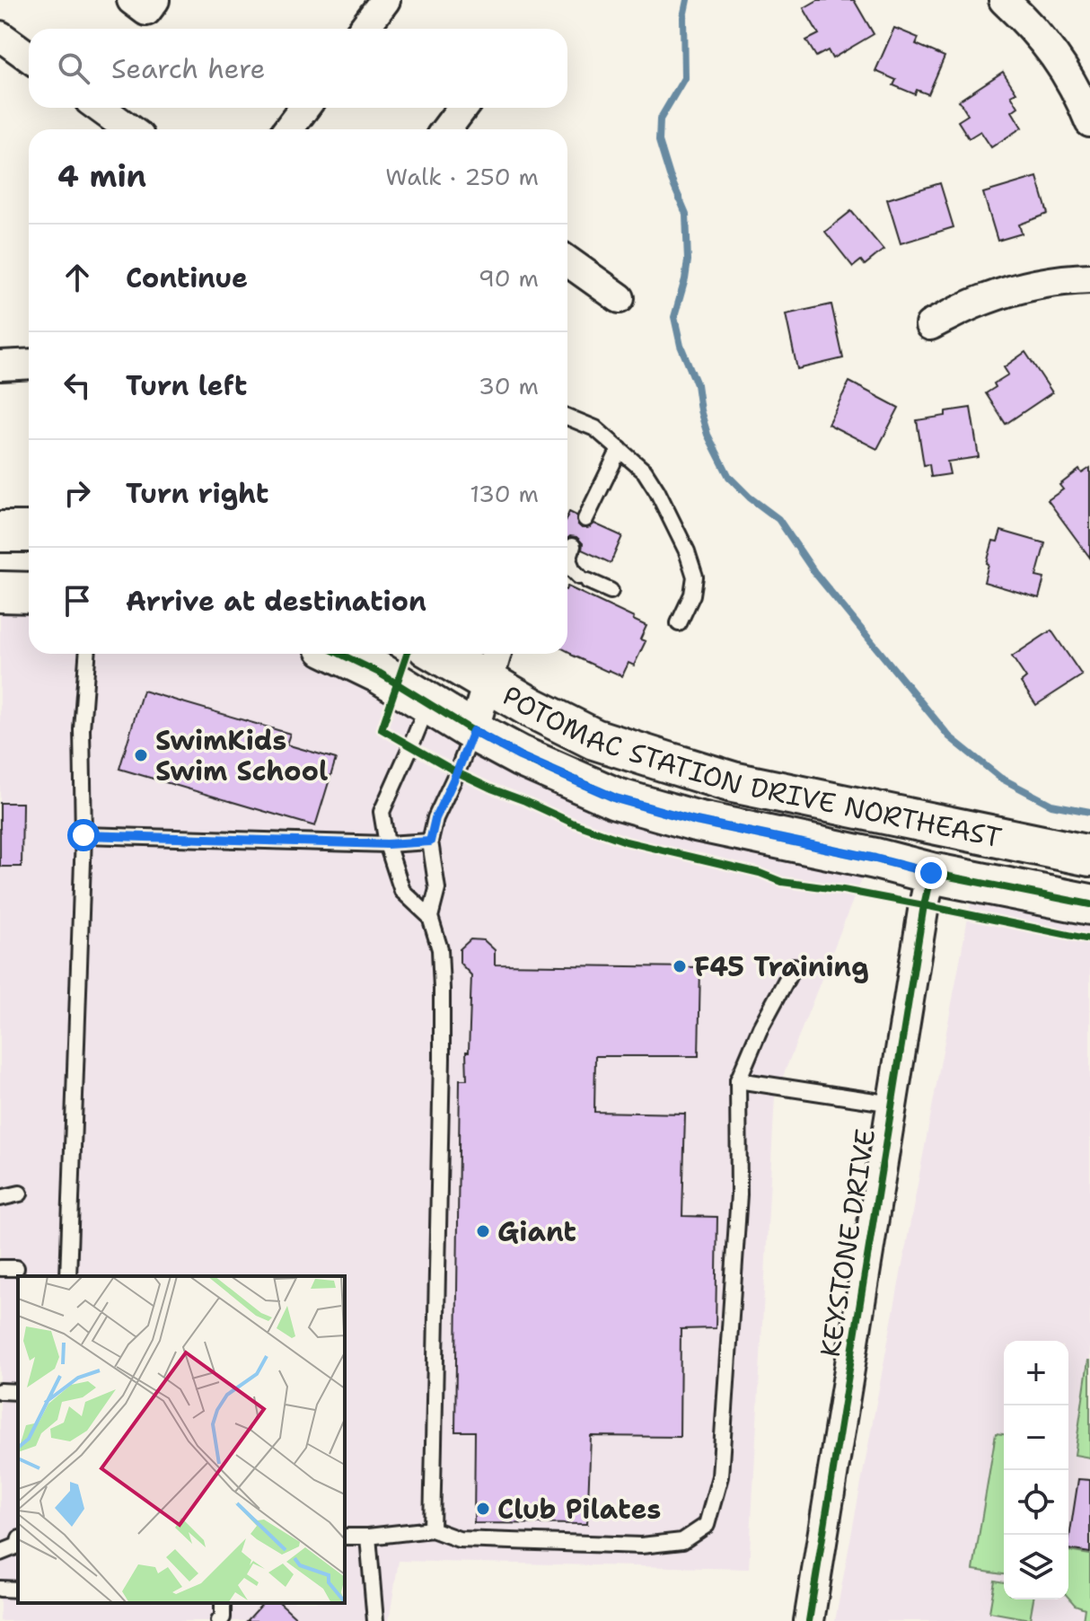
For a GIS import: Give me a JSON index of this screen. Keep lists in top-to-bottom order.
{
  "streets": {
    "street": ["POTOMAC STATION DRIVE NORTHEAST", "KEYSTONE DRIVE"]
  },
  "crossings": [
    ["POTOMAC STATION DRIVE NORTHEAST", "KEYSTONE DRIVE"]
  ],
  "places": [
    "SwimKids Swim School",
    "F45 Training",
    "Giant",
    "Club Pilates"
  ],
  "page": {
    "search": "Search here",
    "heading": ["4 min", "Walk · 250 m"],
    "list": [
      ["Continue", "90 m"],
      ["Turn left", "30 m"],
      ["Turn right", "130 m"],
      "Arrive at destination"
    ],
    "map_buttons": ["+", "−"]
  }
}
